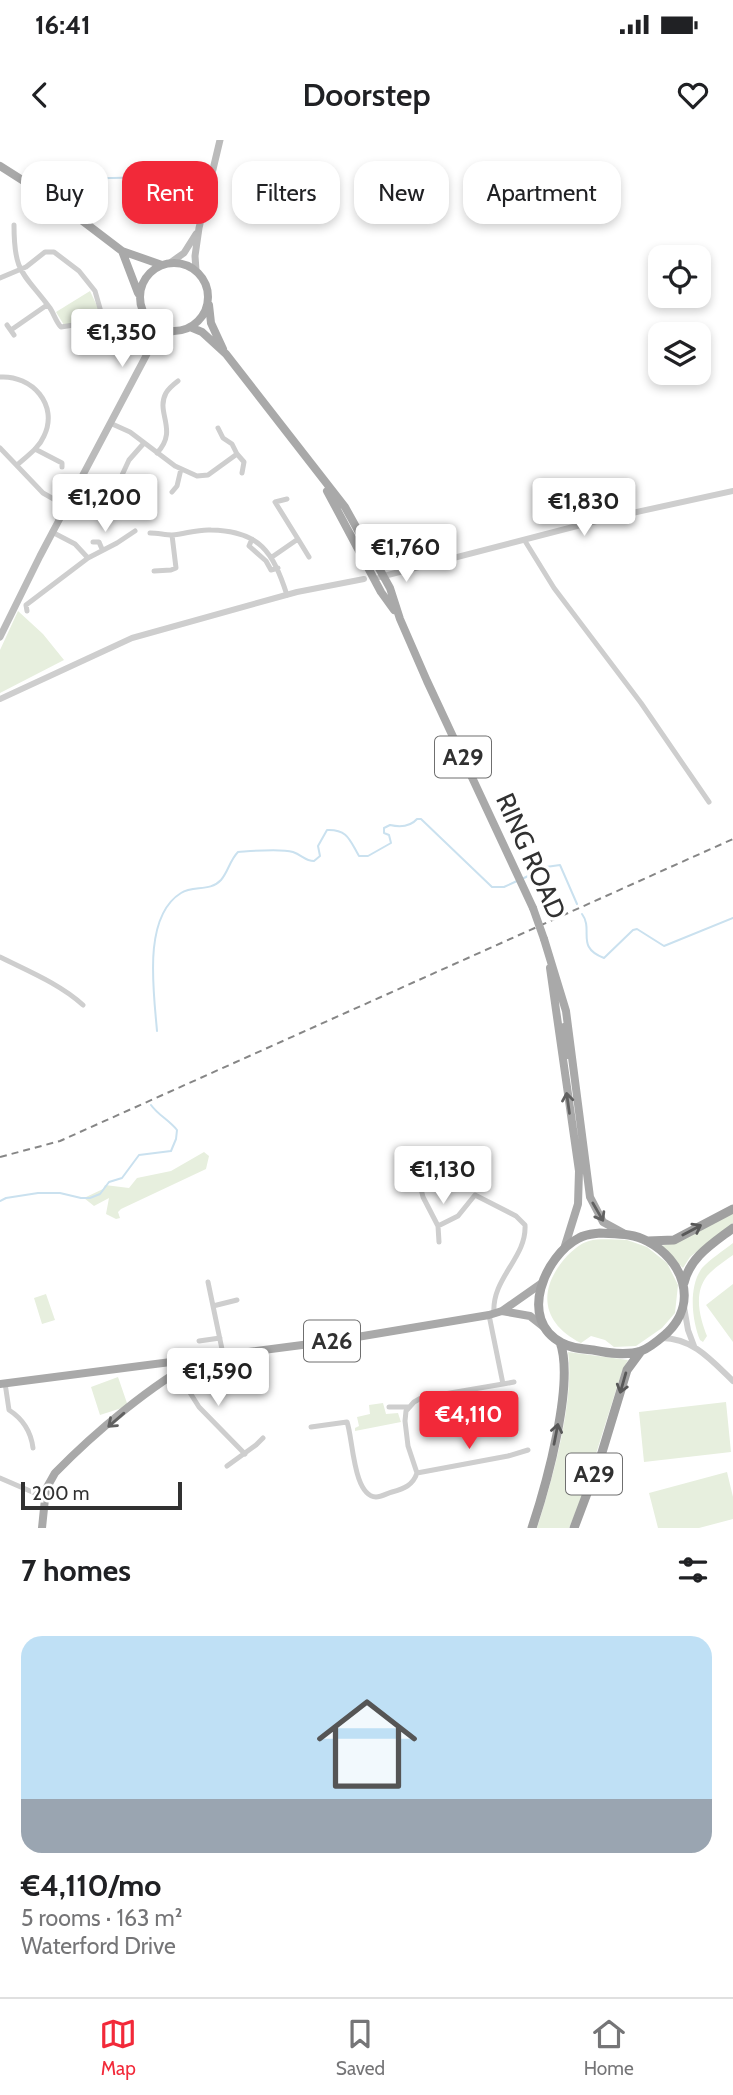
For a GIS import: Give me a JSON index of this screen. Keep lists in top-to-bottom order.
{
  "streets": {
    "highway": ["A29"],
    "main road": ["RING ROAD", "A26"]
  },
  "crossings": [
    ["A29", "RING ROAD"],
    ["A29", "A26"],
    ["RING ROAD", "A26"]
  ],
  "scale_bar": "200 m",
  "page": {
    "status": "16:41",
    "header": "Doorstep",
    "chip": [
      "Buy",
      "Rent",
      "Filters",
      "New",
      "Apartment"
    ],
    "price": [
      "€1,350",
      "€1,200",
      "€1,830",
      "€1,760",
      "€1,130",
      "€1,590",
      "€4,110"
    ],
    "scale": "200 m",
    "heading": "7 homes",
    "list": [
      {
        "name": "€4,110/mo",
        "note": "5 rooms · 163 m² · Waterford Drive"
      }
    ],
    "tabs": ["Map", "Saved", "Home"]
  }
}
